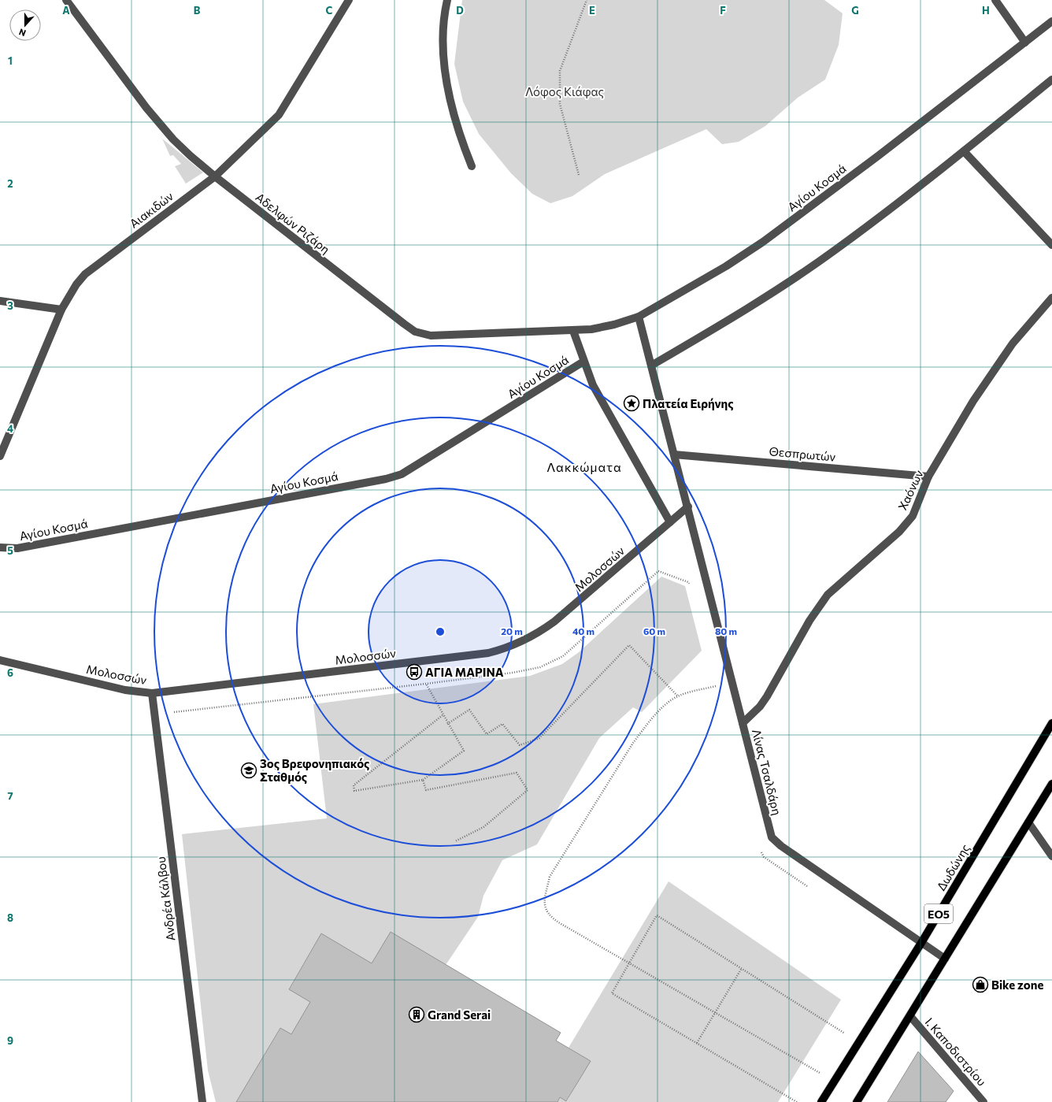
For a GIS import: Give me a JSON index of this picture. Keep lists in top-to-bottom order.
{
  "streets": {
    "main road": ["Δωδώνης", "ΕΟ5"],
    "street": [
      "Αγίου Κοσμά",
      "Αιακιδών",
      "Αδελφών Ριζάρη",
      "Θεσπρωτών",
      "Χαόνων",
      "Μολοσσών",
      "Λίνας Τσαλδάρη",
      "Ανδρέα Κάλβου",
      "Ι. Καποδιστρίου"
    ]
  },
  "crossings": [
    ["Αγίου Κοσμά", "Αδελφών Ριζάρη"],
    ["Αγίου Κοσμά", "Λίνας Τσαλδάρη"],
    ["Αιακιδών", "Αδελφών Ριζάρη"],
    ["Θεσπρωτών", "Χαόνων"],
    ["Θεσπρωτών", "Λίνας Τσαλδάρη"],
    ["Χαόνων", "Λίνας Τσαλδάρη"],
    ["Μολοσσών", "Λίνας Τσαλδάρη"],
    ["Μολοσσών", "Ανδρέα Κάλβου"],
    ["Λίνας Τσαλδάρη", "Δωδώνης"],
    ["Λίνας Τσαλδάρη", "ΕΟ5"],
    ["ΕΟ5", "Ι. Καποδιστρίου"]
  ],
  "districts": ["Λακκώματα"],
  "parks": ["Λόφος Κιάφας"],
  "places": {
    "place": ["Πλατεία Ειρήνης"],
    "bus stop": ["ΑΓΙΑ ΜΑΡΙΝΑ"],
    "school or university": ["3ος Βρεφονηπιακός Σταθμός"],
    "shop": ["Bike zone"],
    "building": ["Grand Serai"]
  },
  "north": "bottom",
  "grid": {
    "columns": [
      "A",
      "B",
      "C",
      "D",
      "E",
      "F",
      "G",
      "H"
    ],
    "rows": [
      "1",
      "2",
      "3",
      "4",
      "5",
      "6",
      "7",
      "8",
      "9"
    ]
  },
  "rings": [
    "20 m",
    "40 m",
    "60 m",
    "80 m"
  ]
}
